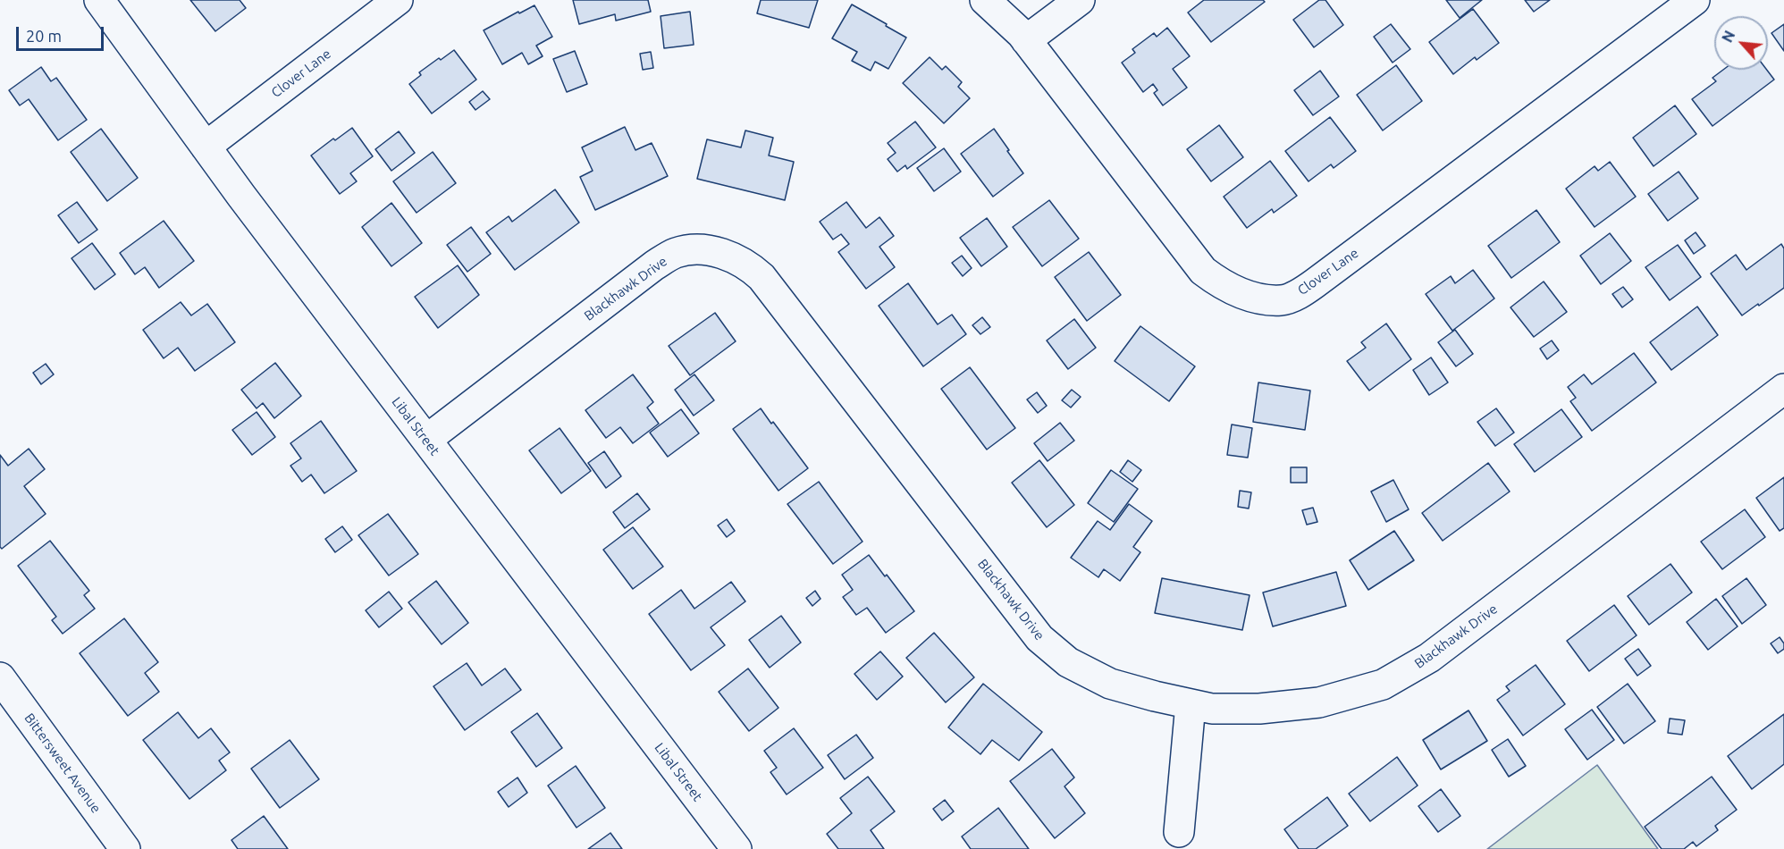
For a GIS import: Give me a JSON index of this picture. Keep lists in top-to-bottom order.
{
  "streets": {
    "street": [
      "Clover Lane",
      "Blackhawk Drive",
      "Libal Street",
      "Bittersweet Avenue"
    ]
  },
  "crossings": [
    ["Clover Lane", "Libal Street"],
    ["Blackhawk Drive", "Libal Street"]
  ],
  "scale_bar": "20 m",
  "north": "top left"
}
